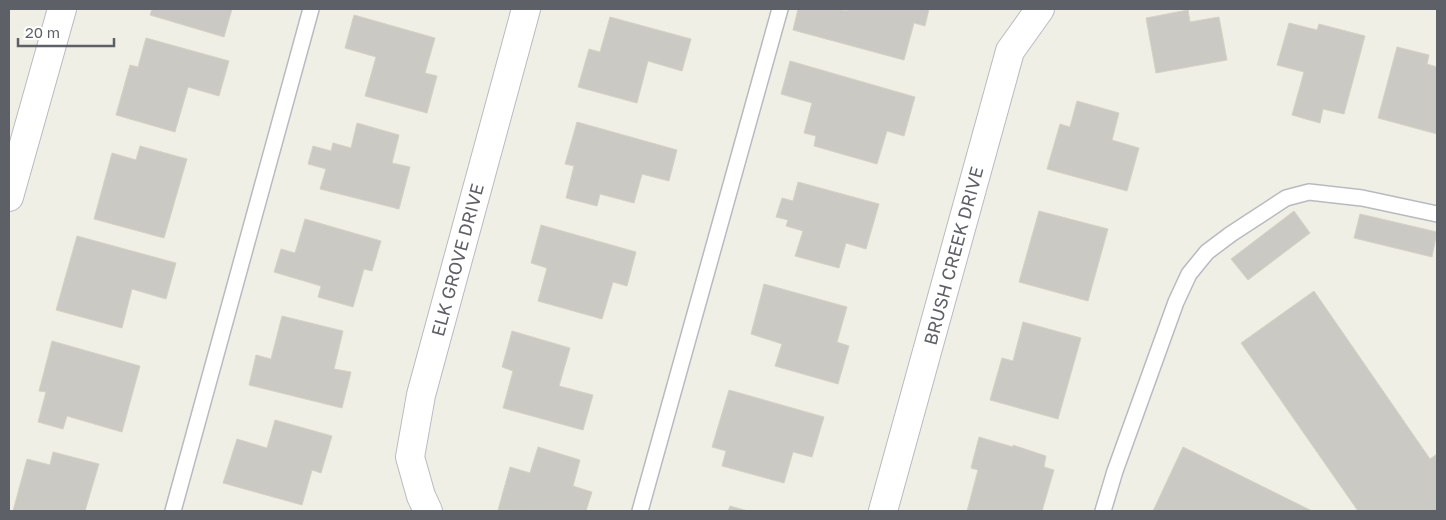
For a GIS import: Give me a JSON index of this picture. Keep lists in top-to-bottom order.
{
  "streets": {
    "street": ["BRUSH CREEK DRIVE", "ELK GROVE DRIVE"]
  },
  "scale_bar": "20 m"
}
